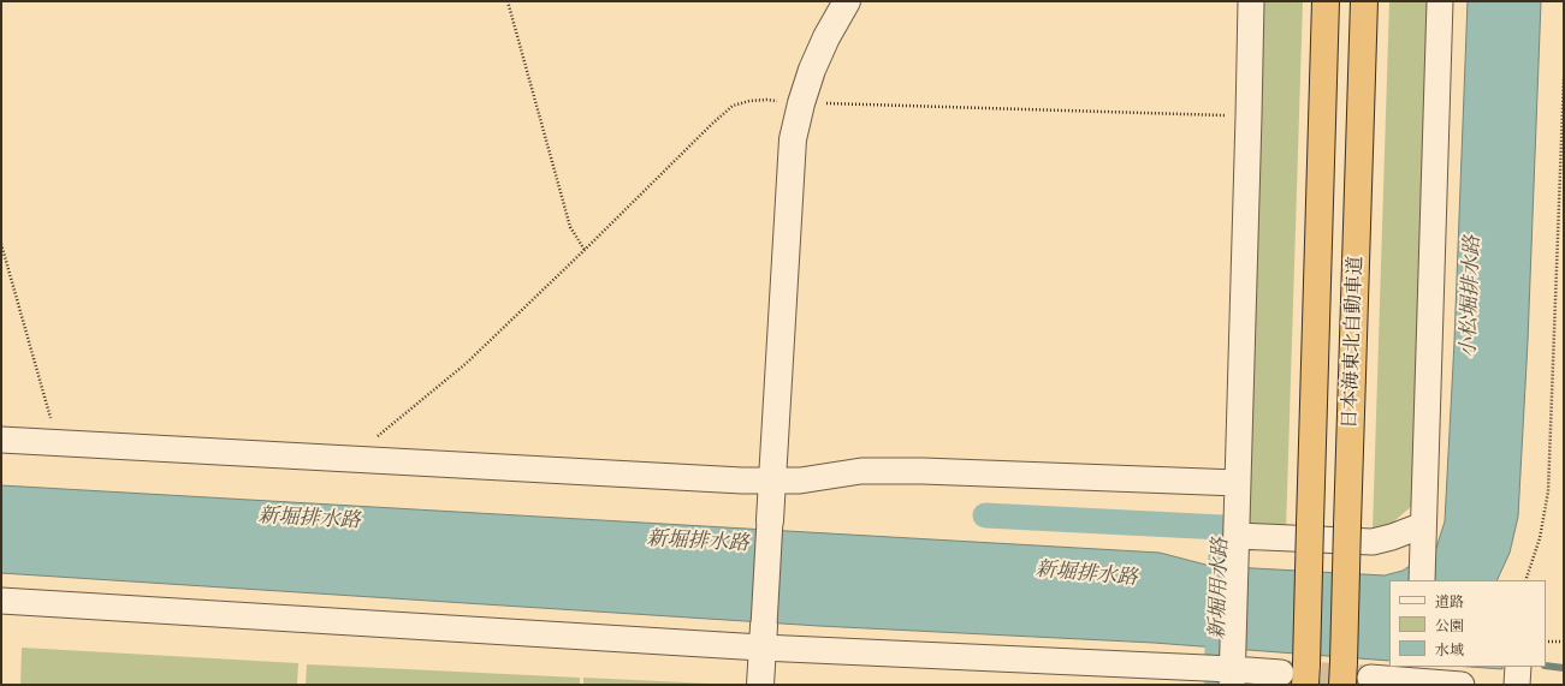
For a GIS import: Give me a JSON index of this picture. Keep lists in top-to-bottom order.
{
  "streets": {
    "highway": ["日本海東北自動車道"]
  },
  "water": ["小松堀排水路", "新堀排水路", "新堀用水路"],
  "legend": ["道路", "公園", "水域"]
}
